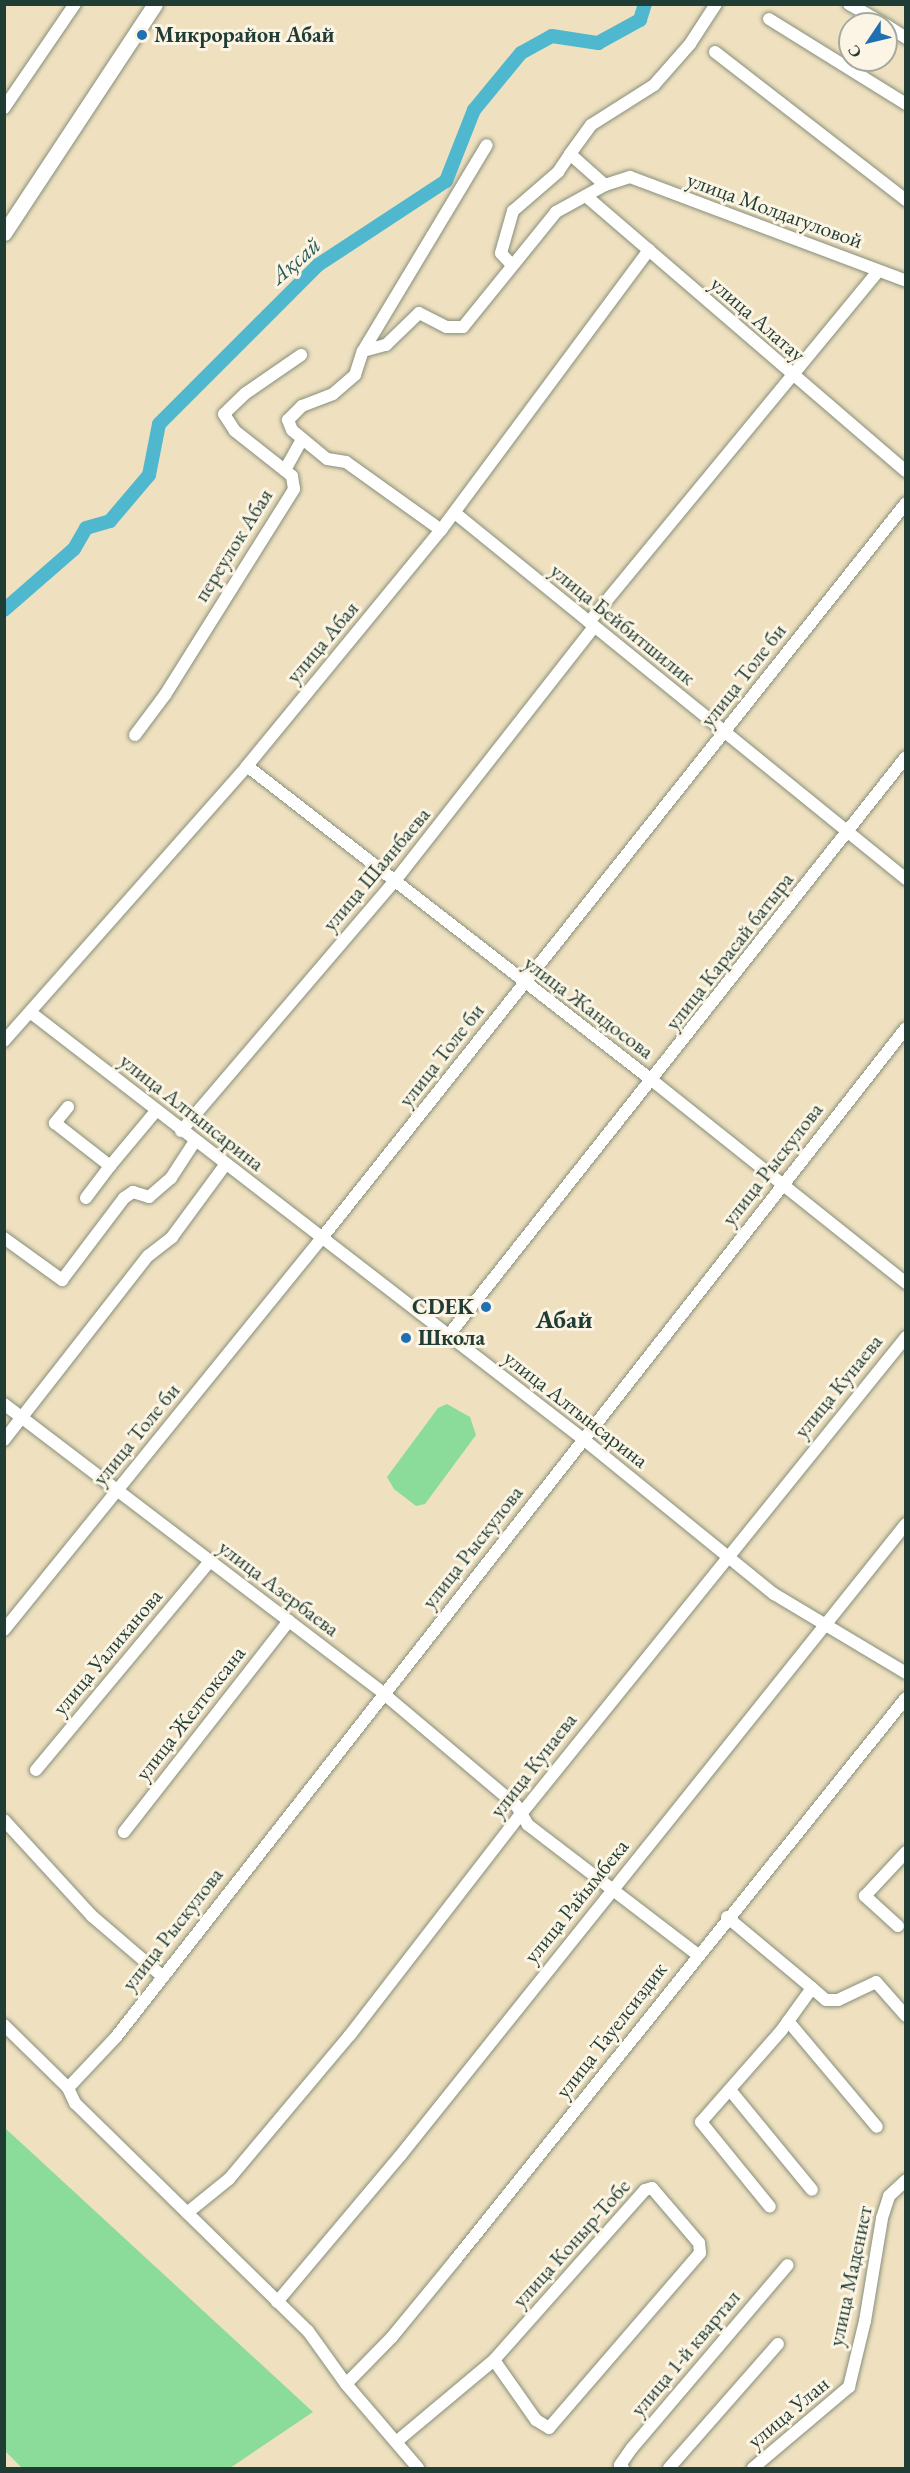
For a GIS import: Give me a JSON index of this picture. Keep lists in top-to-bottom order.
{
  "streets": {
    "street": [
      "улица Молдагуловой",
      "улица Алатау",
      "переулок Абая",
      "улица Бейбитшилик",
      "улица Абая",
      "улица Толе би",
      "улица Шаянбаева",
      "улица Карасай батыра",
      "улица Жандосова",
      "улица Алтынсарина",
      "улица Рыскулова",
      "улица Кунаева",
      "улица Азербаева",
      "улица Уалиханова",
      "улица Желтоксана",
      "улица Райымбека",
      "улица Тауелсиздик",
      "улица Коныр-Тобе",
      "улица Мадениет",
      "улица 1-й квартал",
      "улица Улан"
    ]
  },
  "crossings": [
    ["улица Молдагуловой", "улица Шаянбаева"],
    ["улица Алатау", "улица Абая"],
    ["улица Алатау", "улица Шаянбаева"],
    ["улица Бейбитшилик", "улица Абая"],
    ["улица Бейбитшилик", "улица Толе би"],
    ["улица Бейбитшилик", "улица Шаянбаева"],
    ["улица Бейбитшилик", "улица Карасай батыра"],
    ["улица Абая", "улица Жандосова"],
    ["улица Абая", "улица Алтынсарина"],
    ["улица Толе би", "улица Жандосова"],
    ["улица Толе би", "улица Алтынсарина"],
    ["улица Толе би", "улица Азербаева"],
    ["улица Шаянбаева", "улица Жандосова"],
    ["улица Шаянбаева", "улица Алтынсарина"],
    ["улица Карасай батыра", "улица Жандосова"],
    ["улица Карасай батыра", "улица Алтынсарина"],
    ["улица Жандосова", "улица Рыскулова"],
    ["улица Алтынсарина", "улица Рыскулова"],
    ["улица Алтынсарина", "улица Кунаева"],
    ["улица Алтынсарина", "улица Райымбека"],
    ["улица Рыскулова", "улица Азербаева"],
    ["улица Кунаева", "улица Азербаева"],
    ["улица Азербаева", "улица Уалиханова"],
    ["улица Азербаева", "улица Желтоксана"],
    ["улица Азербаева", "улица Райымбека"],
    ["улица Азербаева", "улица Тауелсиздик"],
    ["улица Мадениет", "улица Улан"]
  ],
  "districts": ["Абай"],
  "water": ["Ақсай"],
  "places": ["Микрорайон Абай", "CDEK", "Школа"],
  "north": "bottom left"
}
